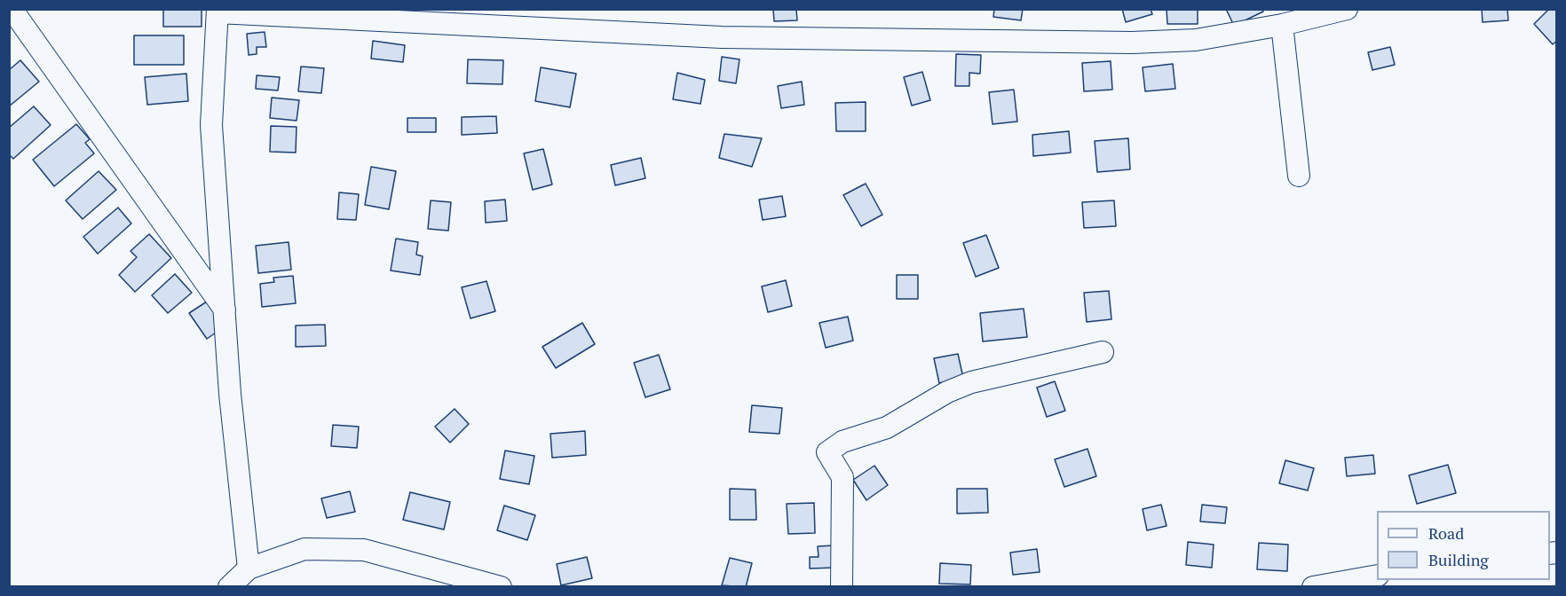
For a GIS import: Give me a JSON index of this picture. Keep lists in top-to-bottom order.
{
  "legend": ["Road", "Building"]
}
